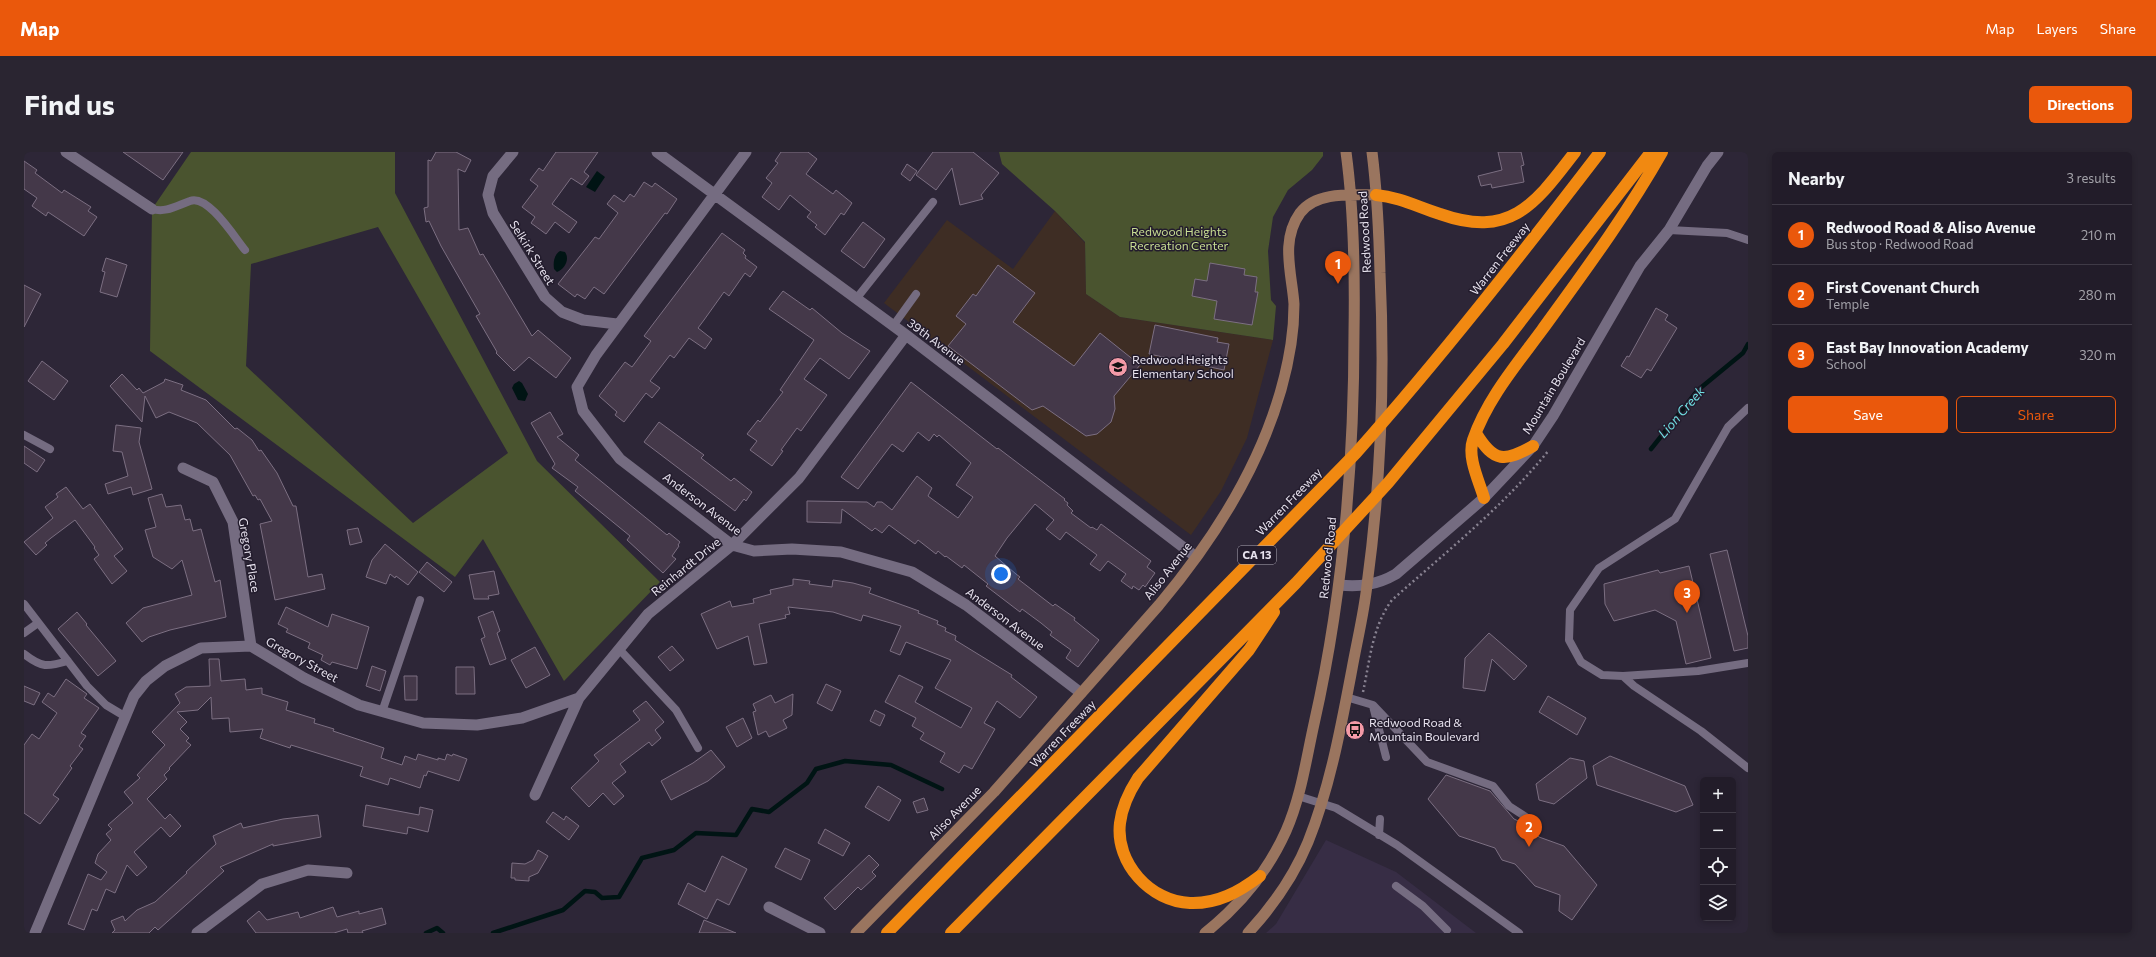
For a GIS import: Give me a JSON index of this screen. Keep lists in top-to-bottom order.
{
  "streets": {
    "highway": ["Warren Freeway", "CA 13"],
    "main road": ["Redwood Road", "Aliso Avenue"],
    "street": [
      "Selkirk Street",
      "39th Avenue",
      "Mountain Boulevard",
      "Anderson Avenue",
      "Gregory Place",
      "Reinhardt Drive",
      "Gregory Street"
    ]
  },
  "crossings": [
    ["Redwood Road", "Mountain Boulevard"],
    ["Redwood Road", "Aliso Avenue"],
    ["Selkirk Street", "Anderson Avenue"],
    ["39th Avenue", "Reinhardt Drive"],
    ["39th Avenue", "Aliso Avenue"],
    ["Anderson Avenue", "Reinhardt Drive"],
    ["Anderson Avenue", "Aliso Avenue"],
    ["Gregory Place", "Gregory Street"],
    ["Reinhardt Drive", "Gregory Street"]
  ],
  "water": ["Lion Creek"],
  "parks": ["Redwood Heights Recreation Center"],
  "places": {
    "school or university": ["Redwood Heights Elementary School"],
    "bus stop": ["Redwood Road & Mountain Boulevard"]
  },
  "page": {
    "header": "Map",
    "nav": ["Map", "Layers", "Share"],
    "buttons": [
      "Directions",
      ["Save", "Share"]
    ],
    "title": "Find us",
    "heading": ["Nearby", "3 results"],
    "list": [
      {
        "mark": "1",
        "name": "Redwood Road & Aliso Avenue",
        "note": "Bus stop · Redwood Road",
        "value": "210 m"
      },
      {
        "mark": "2",
        "name": "First Covenant Church",
        "note": "Temple",
        "value": "280 m"
      },
      {
        "mark": "3",
        "name": "East Bay Innovation Academy",
        "note": "School",
        "value": "320 m"
      }
    ],
    "pins": ["1", "3", "2"],
    "map_buttons": ["+", "−"]
  }
}
